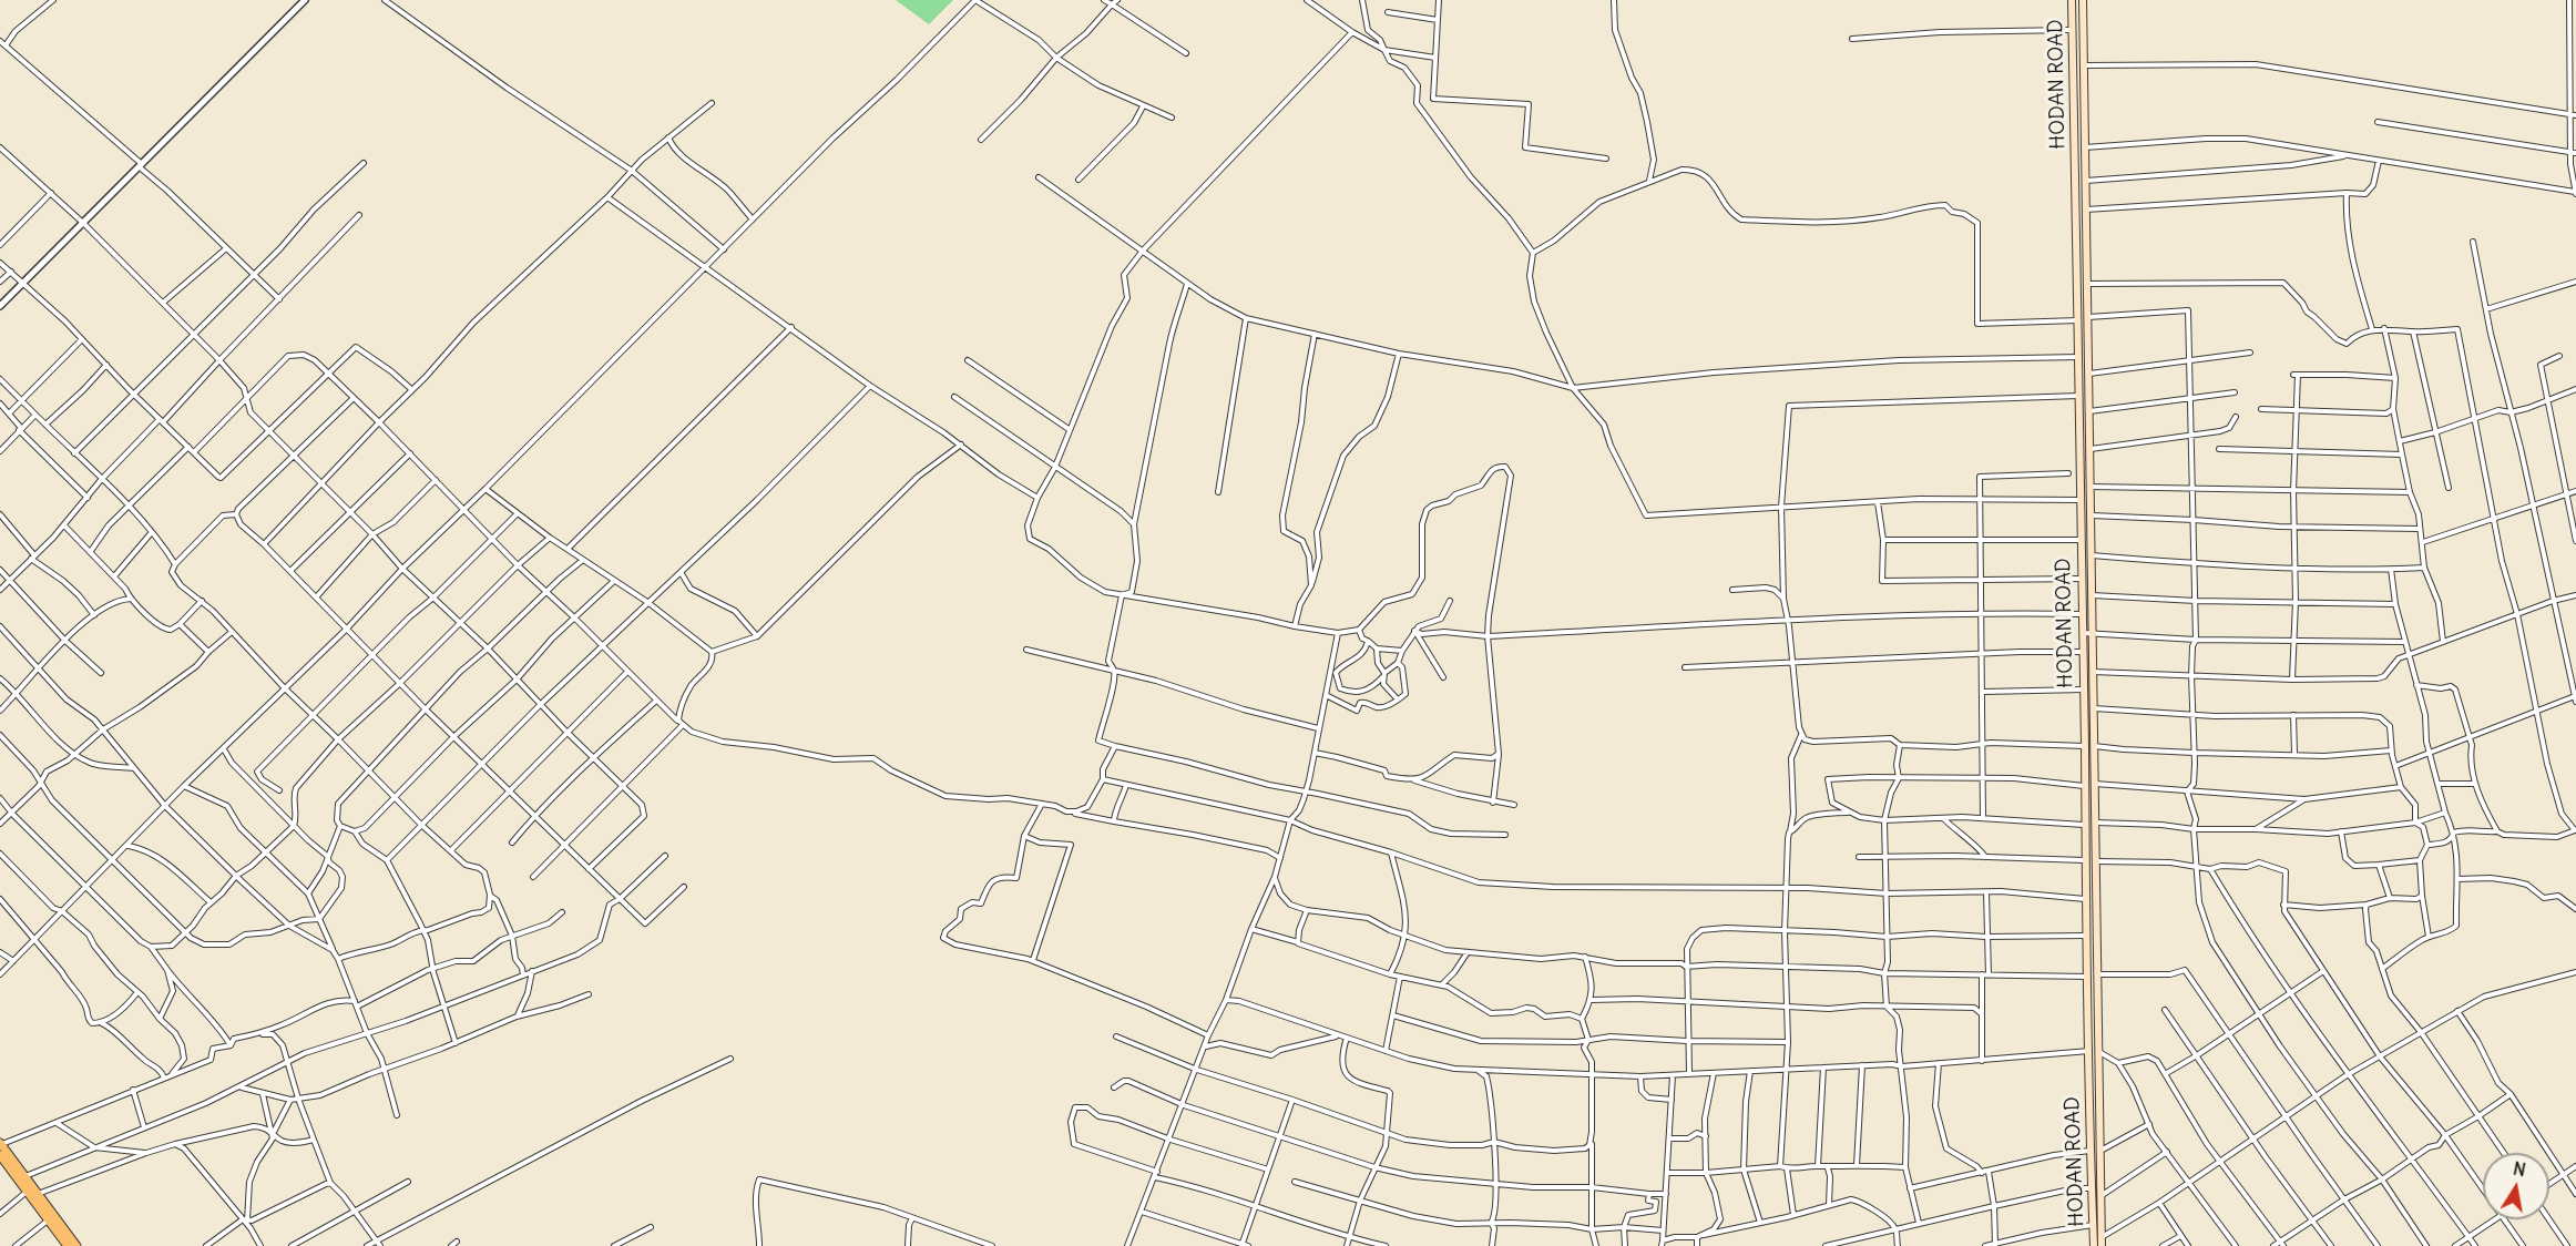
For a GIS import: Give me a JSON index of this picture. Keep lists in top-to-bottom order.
{
  "streets": {
    "main road": ["HODAN ROAD"]
  },
  "north": "top"
}
